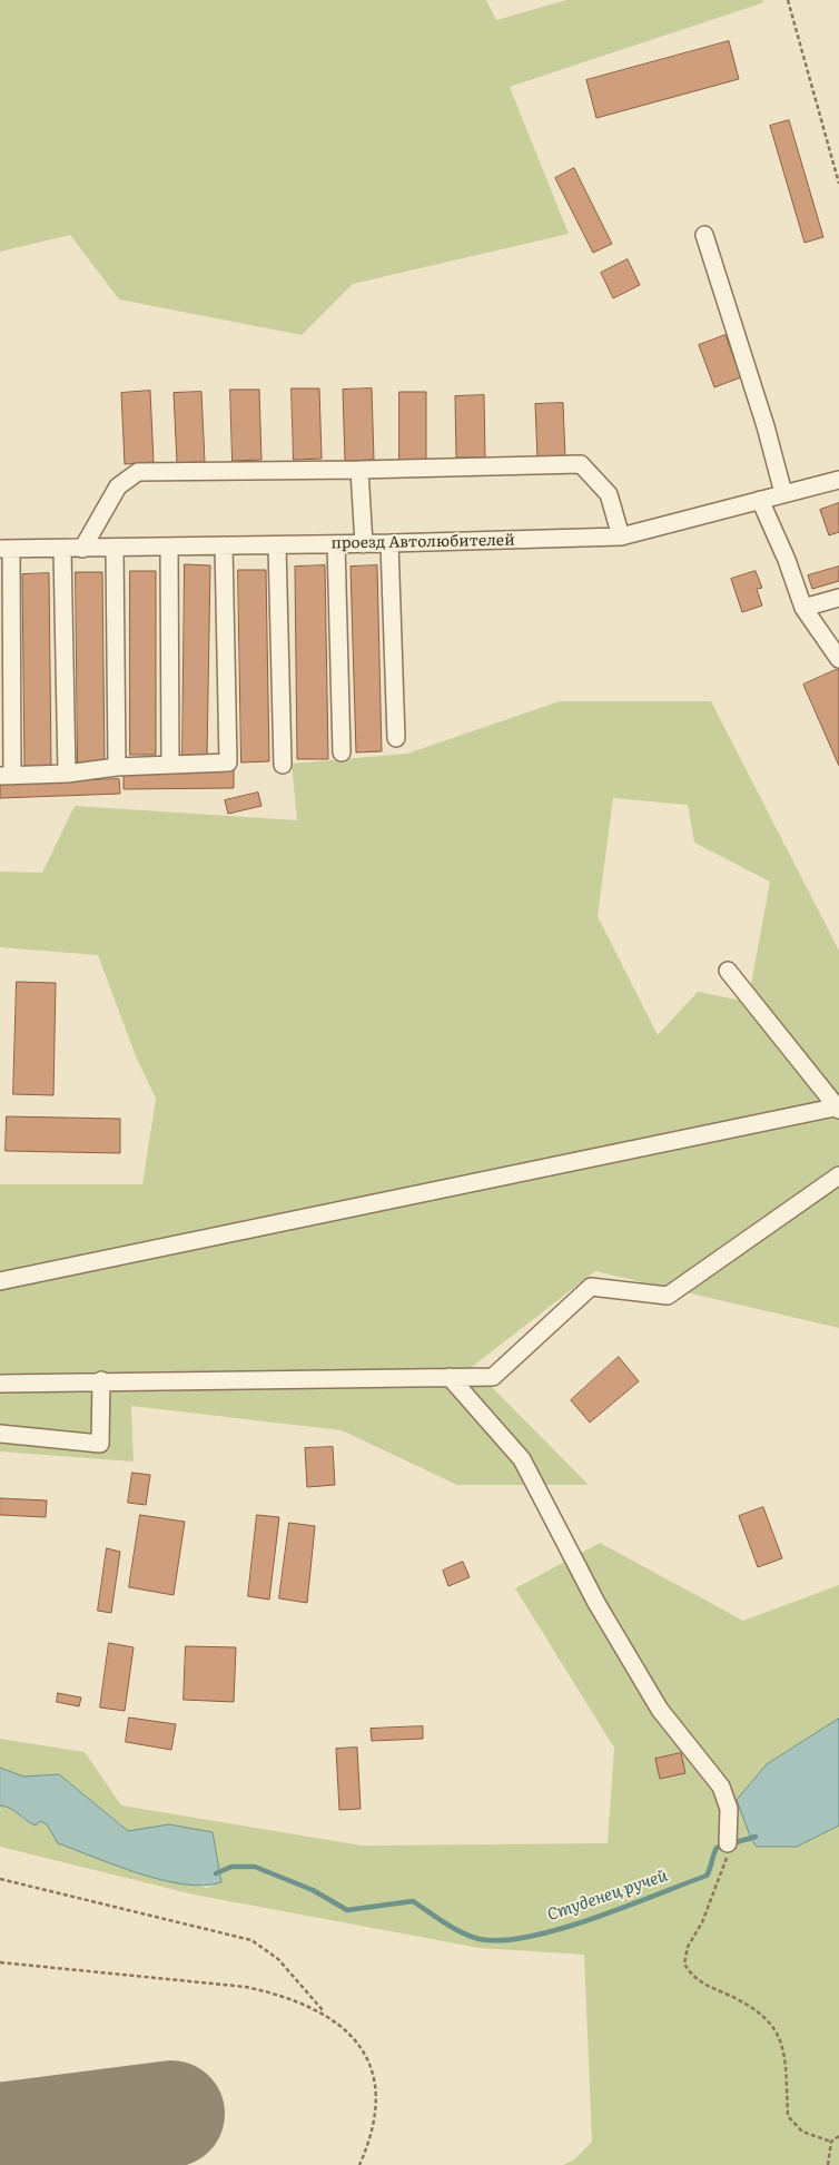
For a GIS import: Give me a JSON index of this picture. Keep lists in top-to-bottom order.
{
  "streets": {
    "street": ["проезд Автолюбителей"]
  },
  "water": ["Студенец ручей"]
}
